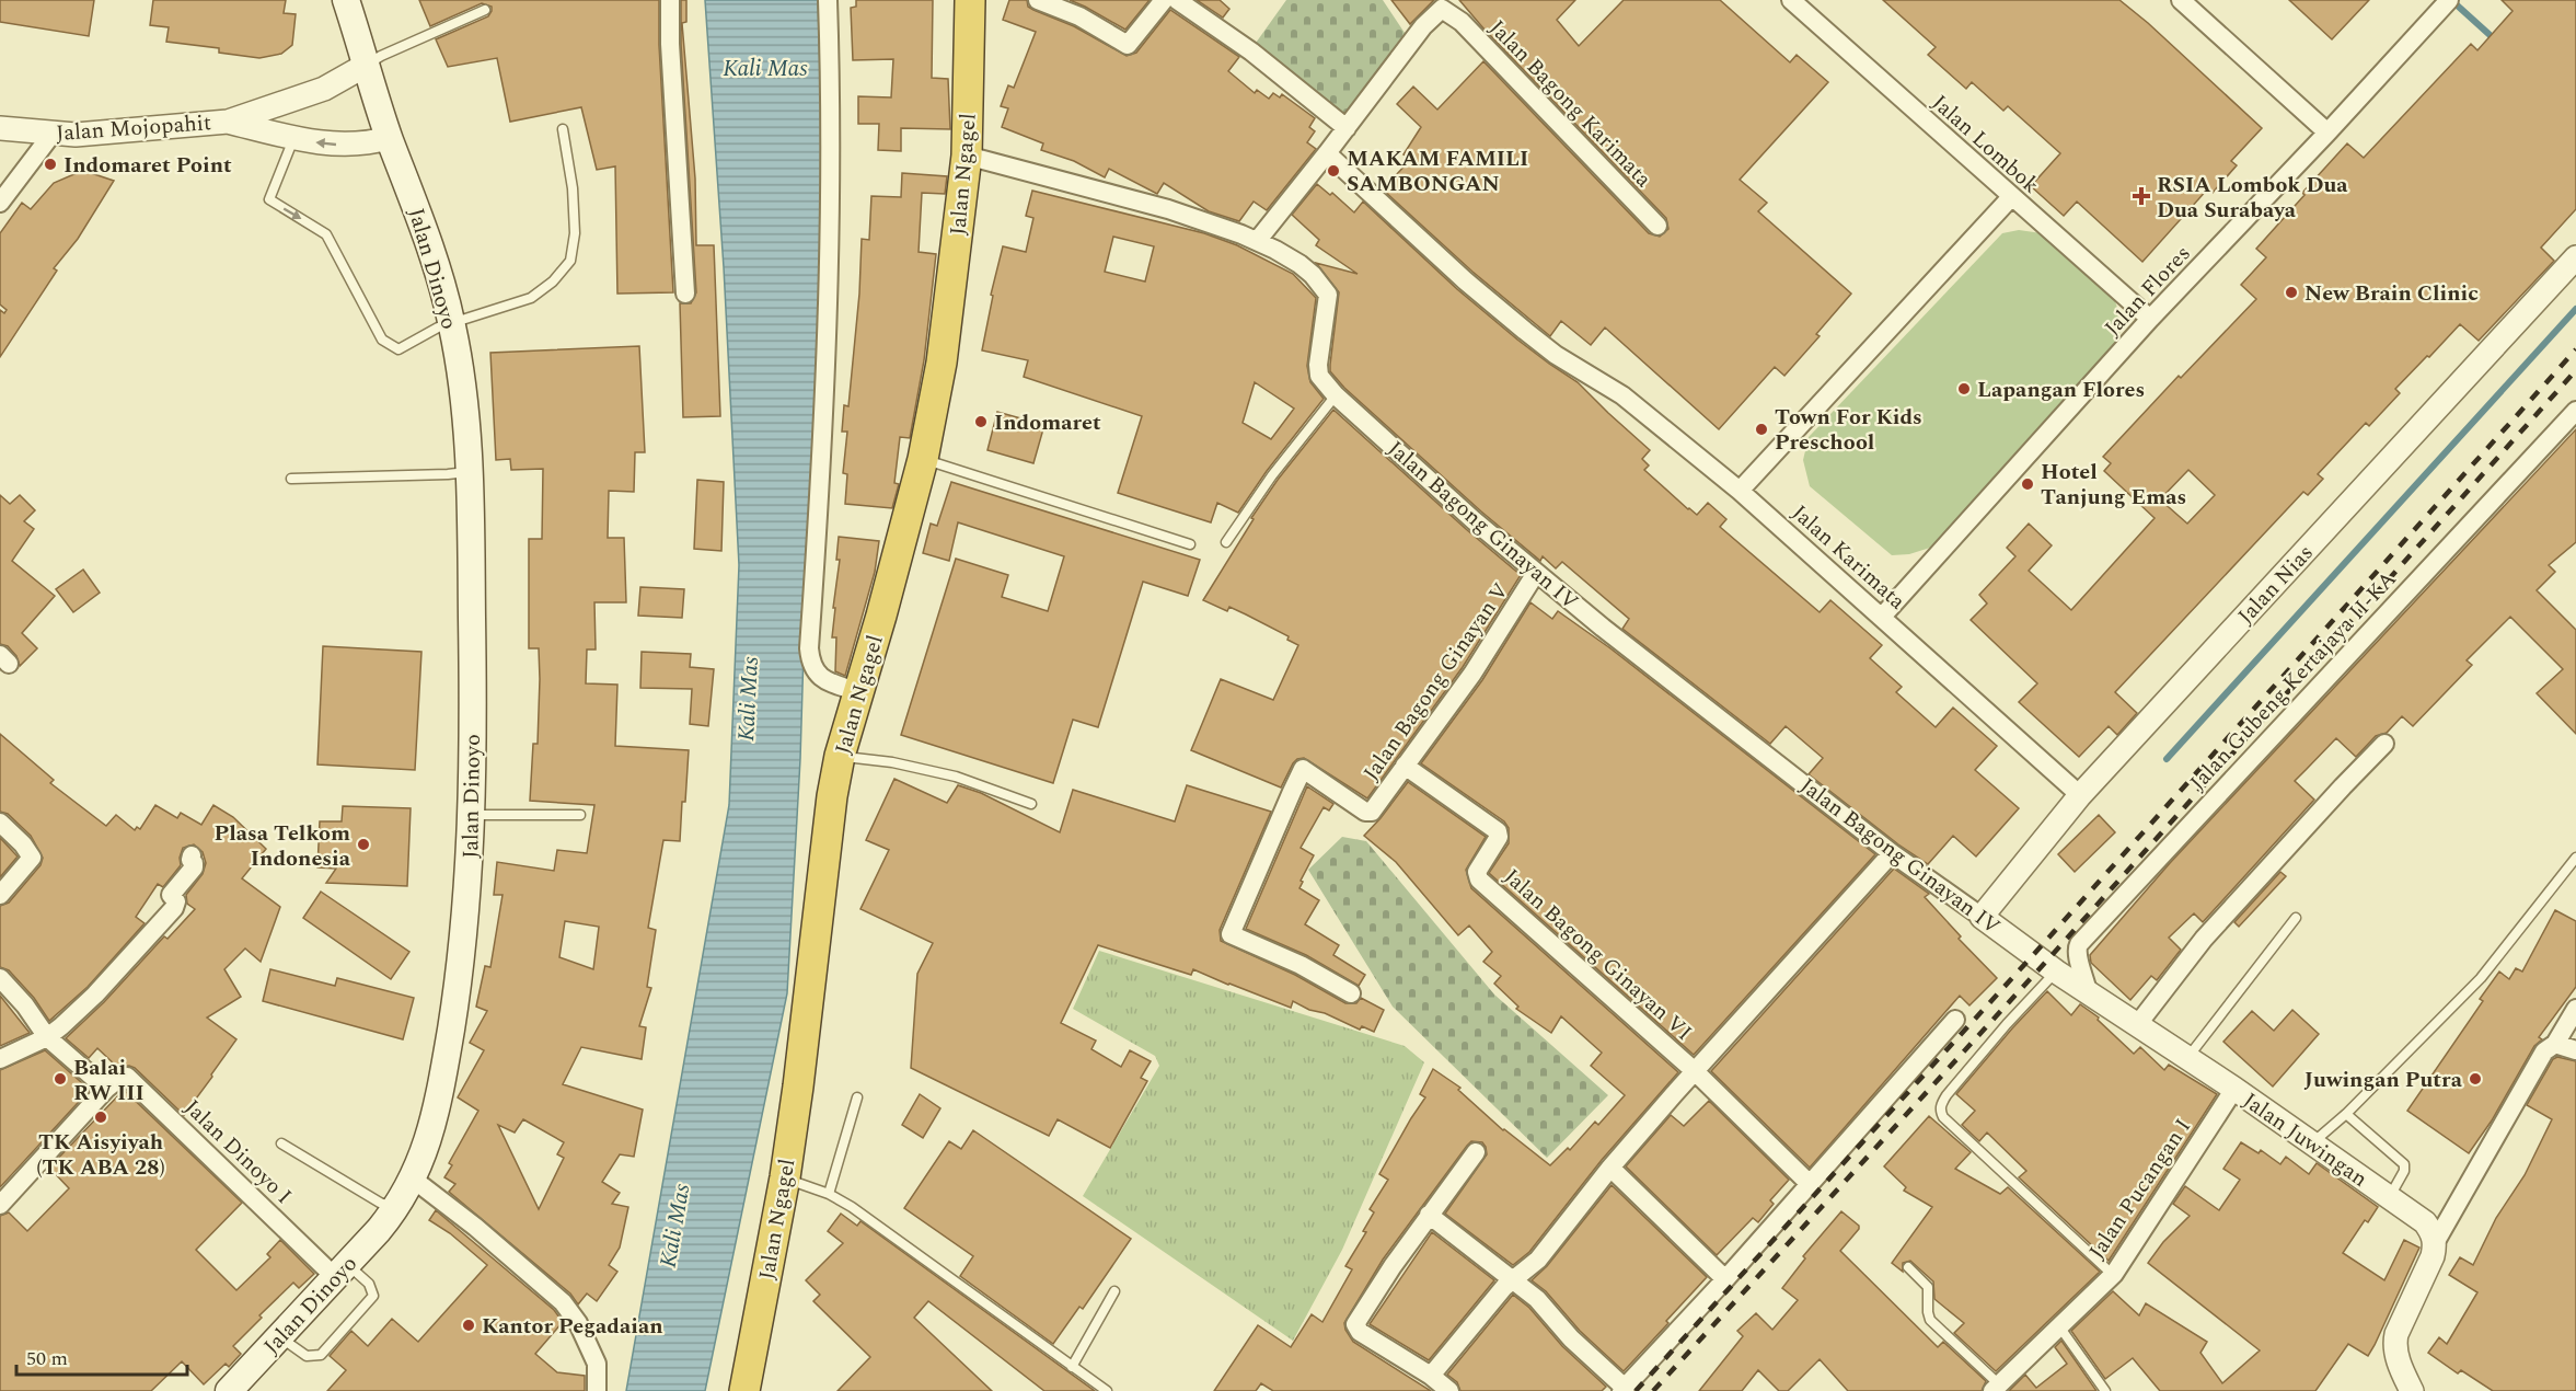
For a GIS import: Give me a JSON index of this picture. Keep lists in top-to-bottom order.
{
  "streets": {
    "highway": ["Jalan Ngagel"],
    "main road": ["Jalan Dinoyo"],
    "street": [
      "Jalan Bagong Karimata",
      "Jalan Mojopahit",
      "Jalan Lombok",
      "Jalan Flores",
      "Jalan Bagong Ginayan IV",
      "Jalan Karimata",
      "Jalan Nias",
      "Jalan Gubeng Kertajaya II-KA",
      "Jalan Bagong Ginayan V",
      "Jalan Bagong Ginayan VI",
      "Jalan Juwingan",
      "Jalan Dinoyo I",
      "Jalan Pucangan I"
    ]
  },
  "crossings": [
    ["Jalan Bagong Karimata", "Jalan Bagong Ginayan IV"],
    ["Jalan Bagong Karimata", "Jalan Karimata"],
    ["Jalan Mojopahit", "Jalan Dinoyo"],
    ["Jalan Lombok", "Jalan Flores"],
    ["Jalan Ngagel", "Jalan Bagong Ginayan IV"],
    ["Jalan Dinoyo", "Jalan Dinoyo I"],
    ["Jalan Flores", "Jalan Karimata"],
    ["Jalan Bagong Ginayan IV", "Jalan Nias"],
    ["Jalan Bagong Ginayan IV", "Jalan Bagong Ginayan V"],
    ["Jalan Bagong Ginayan IV", "Jalan Bagong Ginayan VI"],
    ["Jalan Bagong Ginayan IV", "Jalan Juwingan"],
    ["Jalan Karimata", "Jalan Nias"],
    ["Jalan Gubeng Kertajaya II-KA", "Jalan Juwingan"],
    ["Jalan Bagong Ginayan V", "Jalan Bagong Ginayan VI"],
    ["Jalan Juwingan", "Jalan Pucangan I"]
  ],
  "water": ["Kali Mas"],
  "places": {
    "other": [
      "Indomaret Point",
      "MAKAM FAMILI SAMBONGAN",
      "New Brain Clinic",
      "Lapangan Flores",
      "Indomaret",
      "Town For Kids Preschool",
      "Hotel Tanjung Emas",
      "Plasa Telkom Indonesia",
      "Balai RW III",
      "Juwingan Putra",
      "TK Aisyiyah (TK ABA 28)",
      "Kantor Pegadaian"
    ],
    "health": ["RSIA Lombok Dua Dua Surabaya"]
  },
  "scale_bar": "50 m"
}
